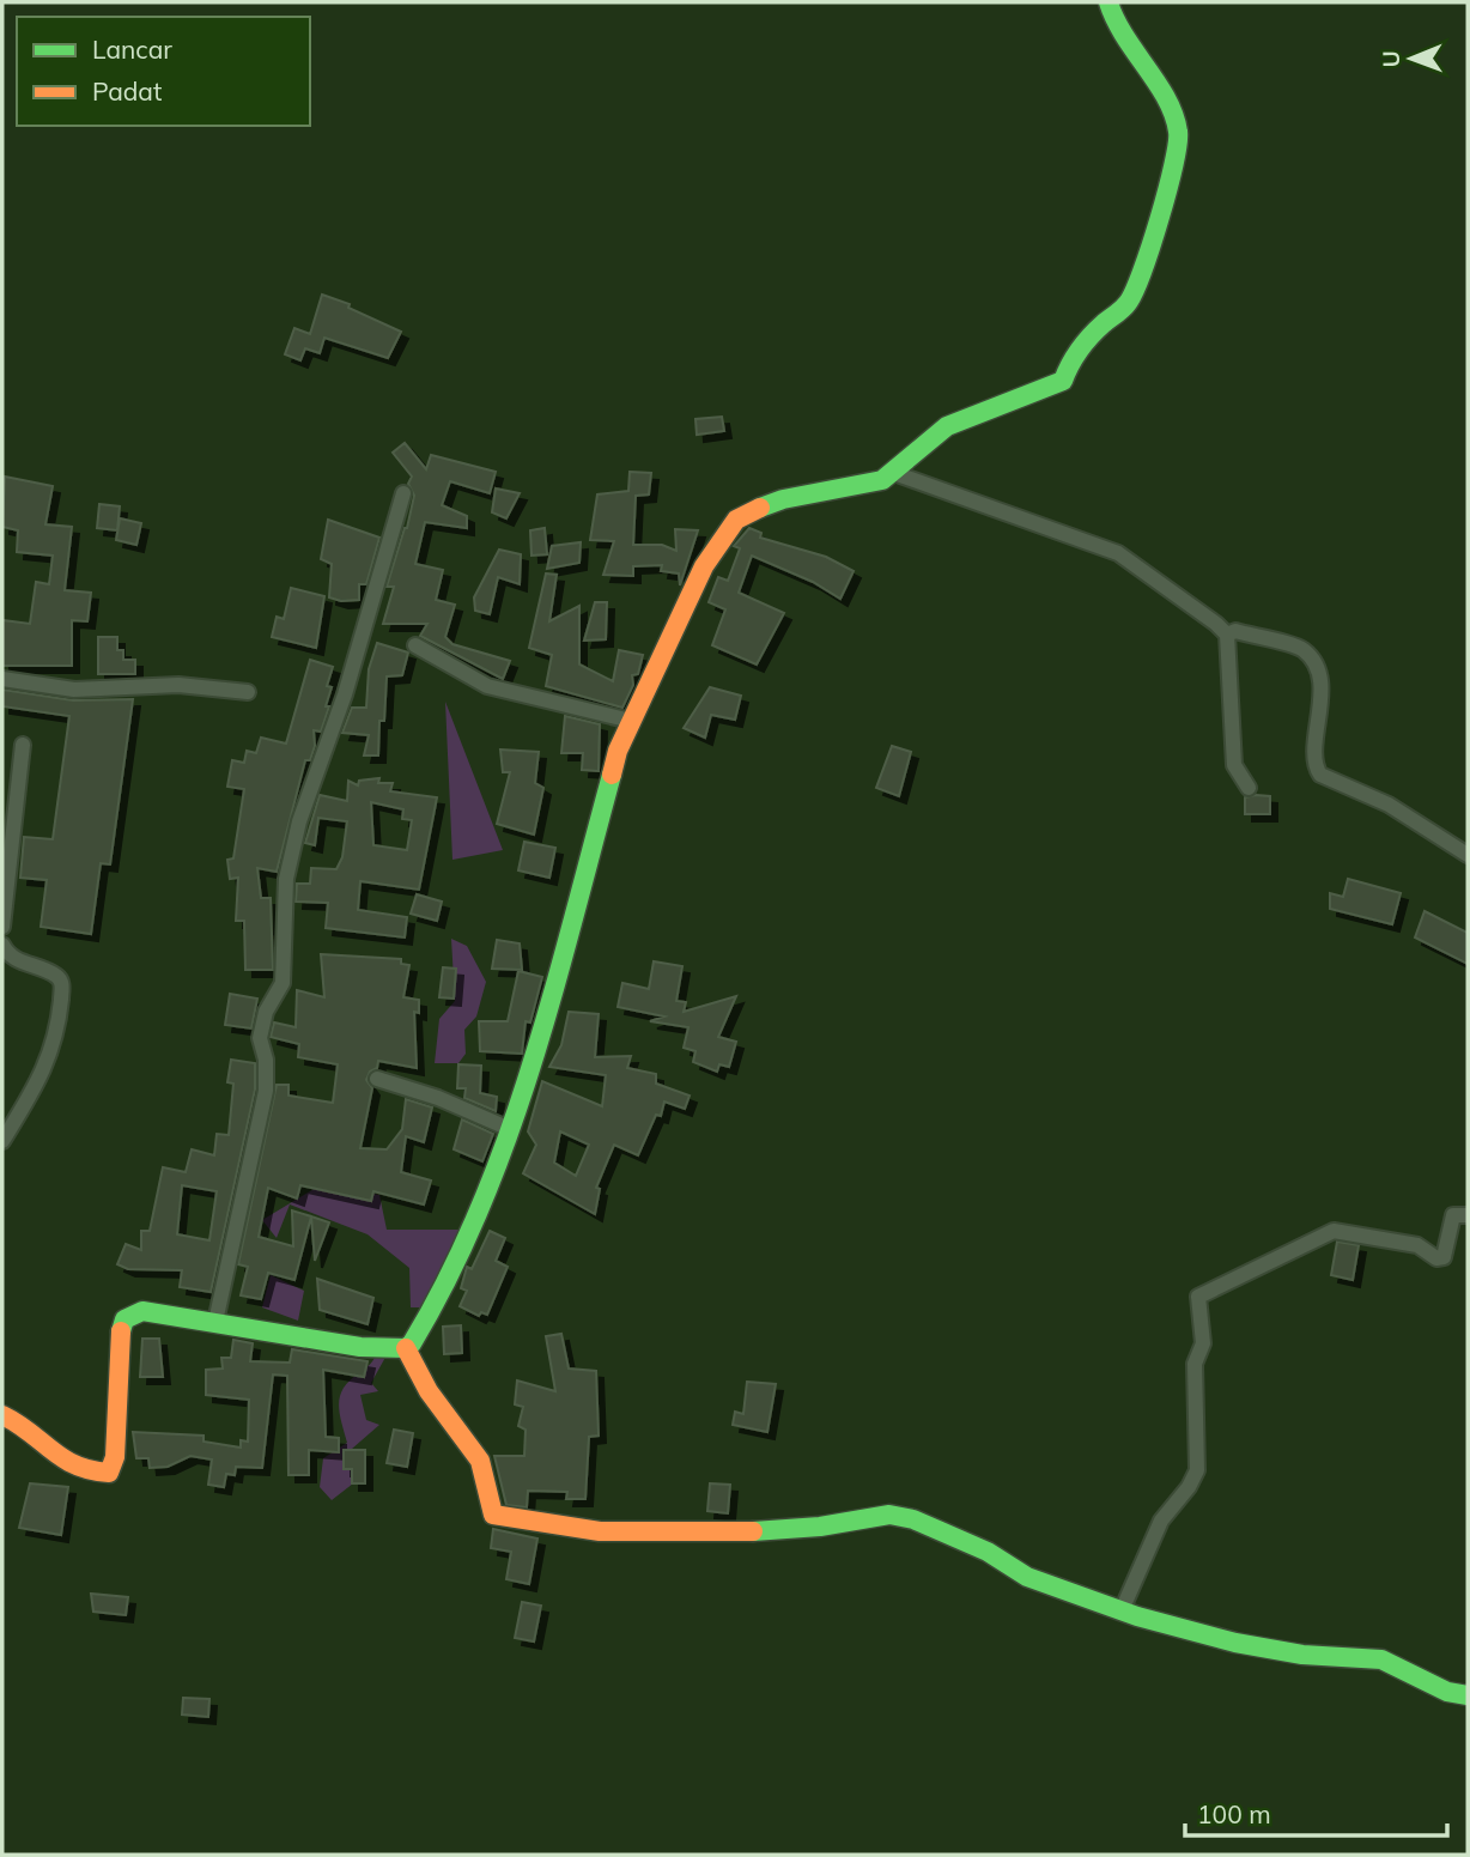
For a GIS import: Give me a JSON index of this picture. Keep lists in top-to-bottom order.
{
  "legend": ["Lancar", "Padat"],
  "scale_bar": "100 m",
  "north": "left"
}
